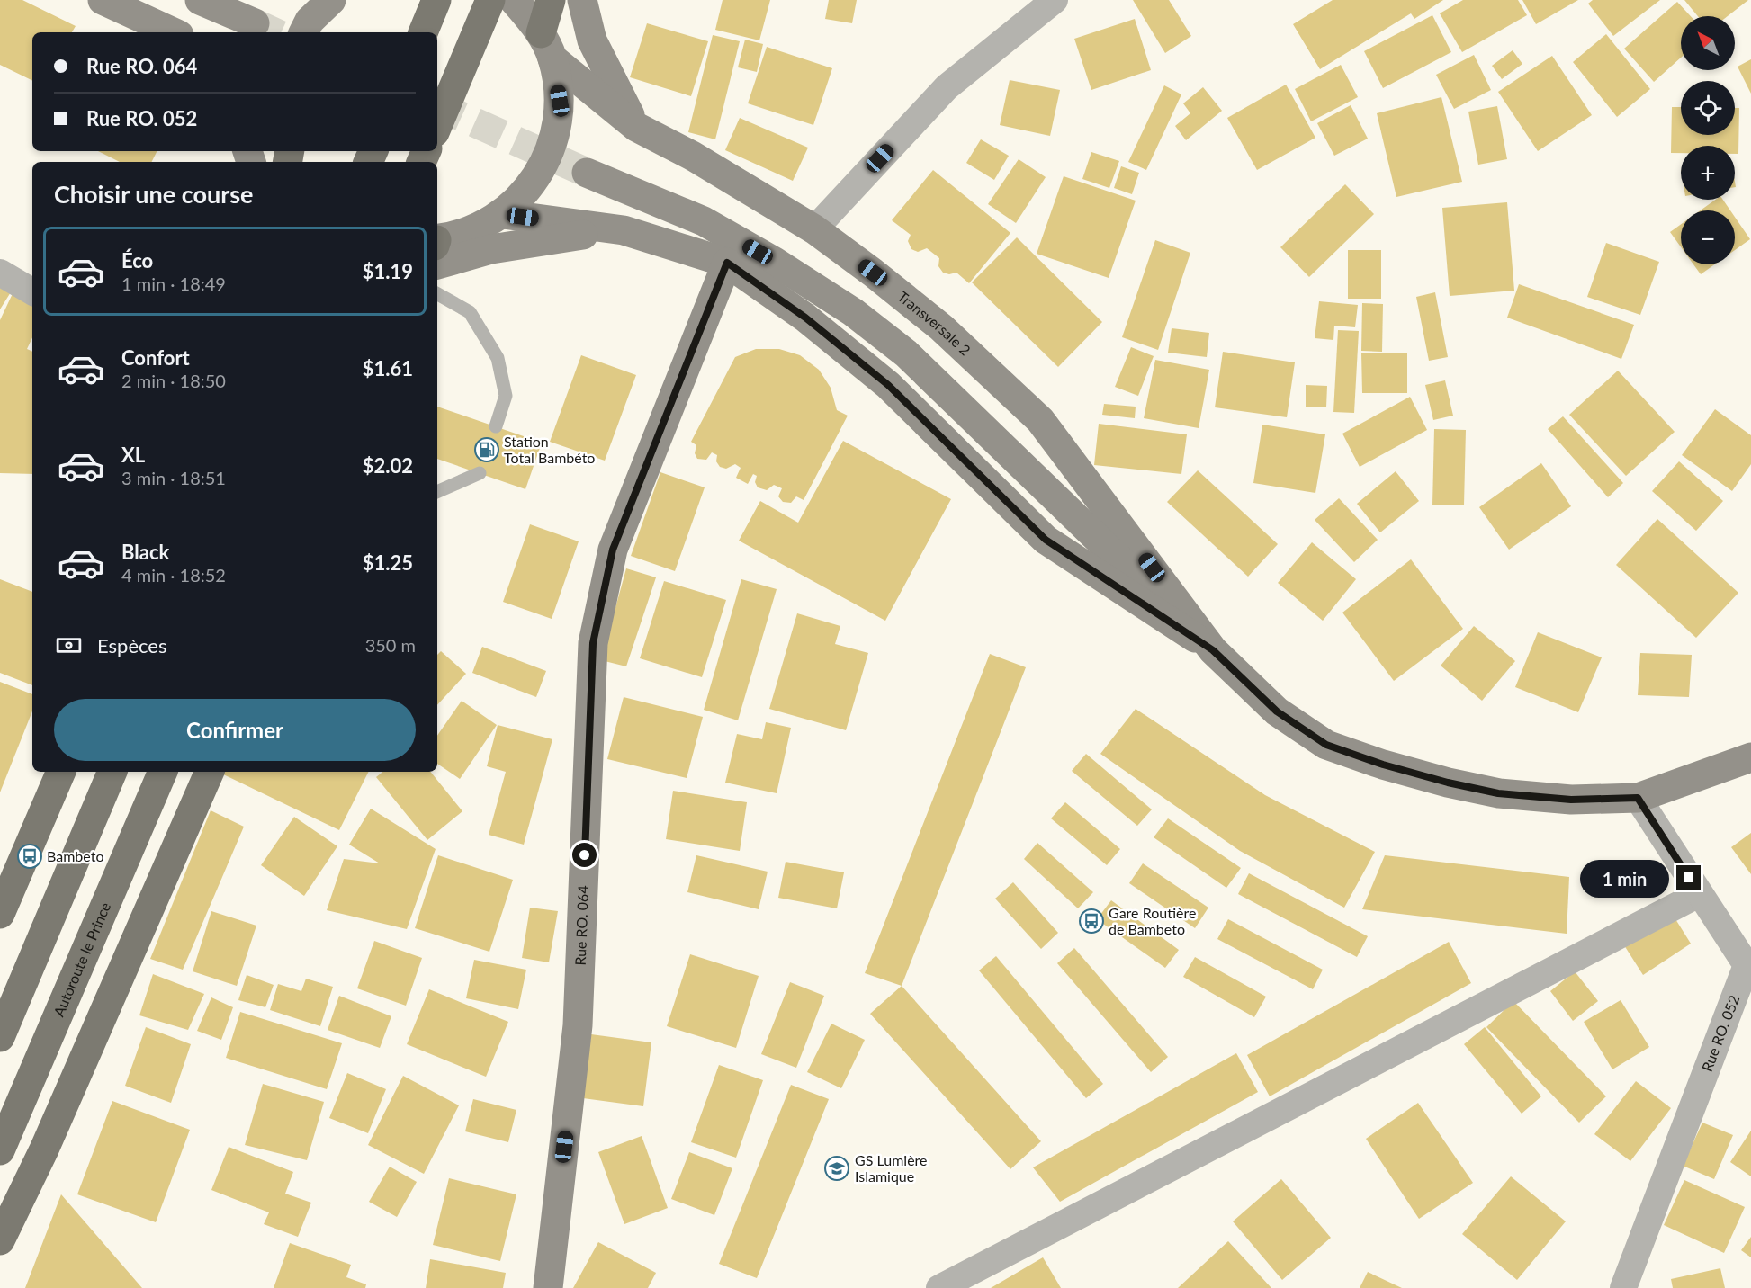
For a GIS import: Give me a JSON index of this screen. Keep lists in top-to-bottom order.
{
  "streets": {
    "main road": ["Transversale 2", "Rue RO. 064", "Autoroute le Prince"],
    "street": ["Rue RO. 052"]
  },
  "crossings": [
    ["Transversale 2", "Rue RO. 064"],
    ["Transversale 2", "Rue RO. 052"]
  ],
  "places": {
    "fuel station": ["Station Total Bambéto"],
    "bus stop": ["Bambeto", "Gare Routière de Bambeto"],
    "school or university": ["GS Lumière Islamique"]
  },
  "north": "top left",
  "page": {
    "map_buttons": ["+", "−"],
    "banner": ["Rue RO. 064", "Rue RO. 052"],
    "heading": "Choisir une course",
    "list": [
      {
        "name": "Éco",
        "note": "1 min · 18:49",
        "value": "$1.19"
      },
      {
        "name": "Confort",
        "note": "2 min · 18:50",
        "value": "$1.61"
      },
      {
        "name": "XL",
        "note": "3 min · 18:51",
        "value": "$2.02"
      },
      {
        "name": "Black",
        "note": "4 min · 18:52",
        "value": "$1.25"
      }
    ],
    "pay": ["Espèces", "350 m"],
    "buttons": "Confirmer",
    "bubble": "1 min"
  }
}
